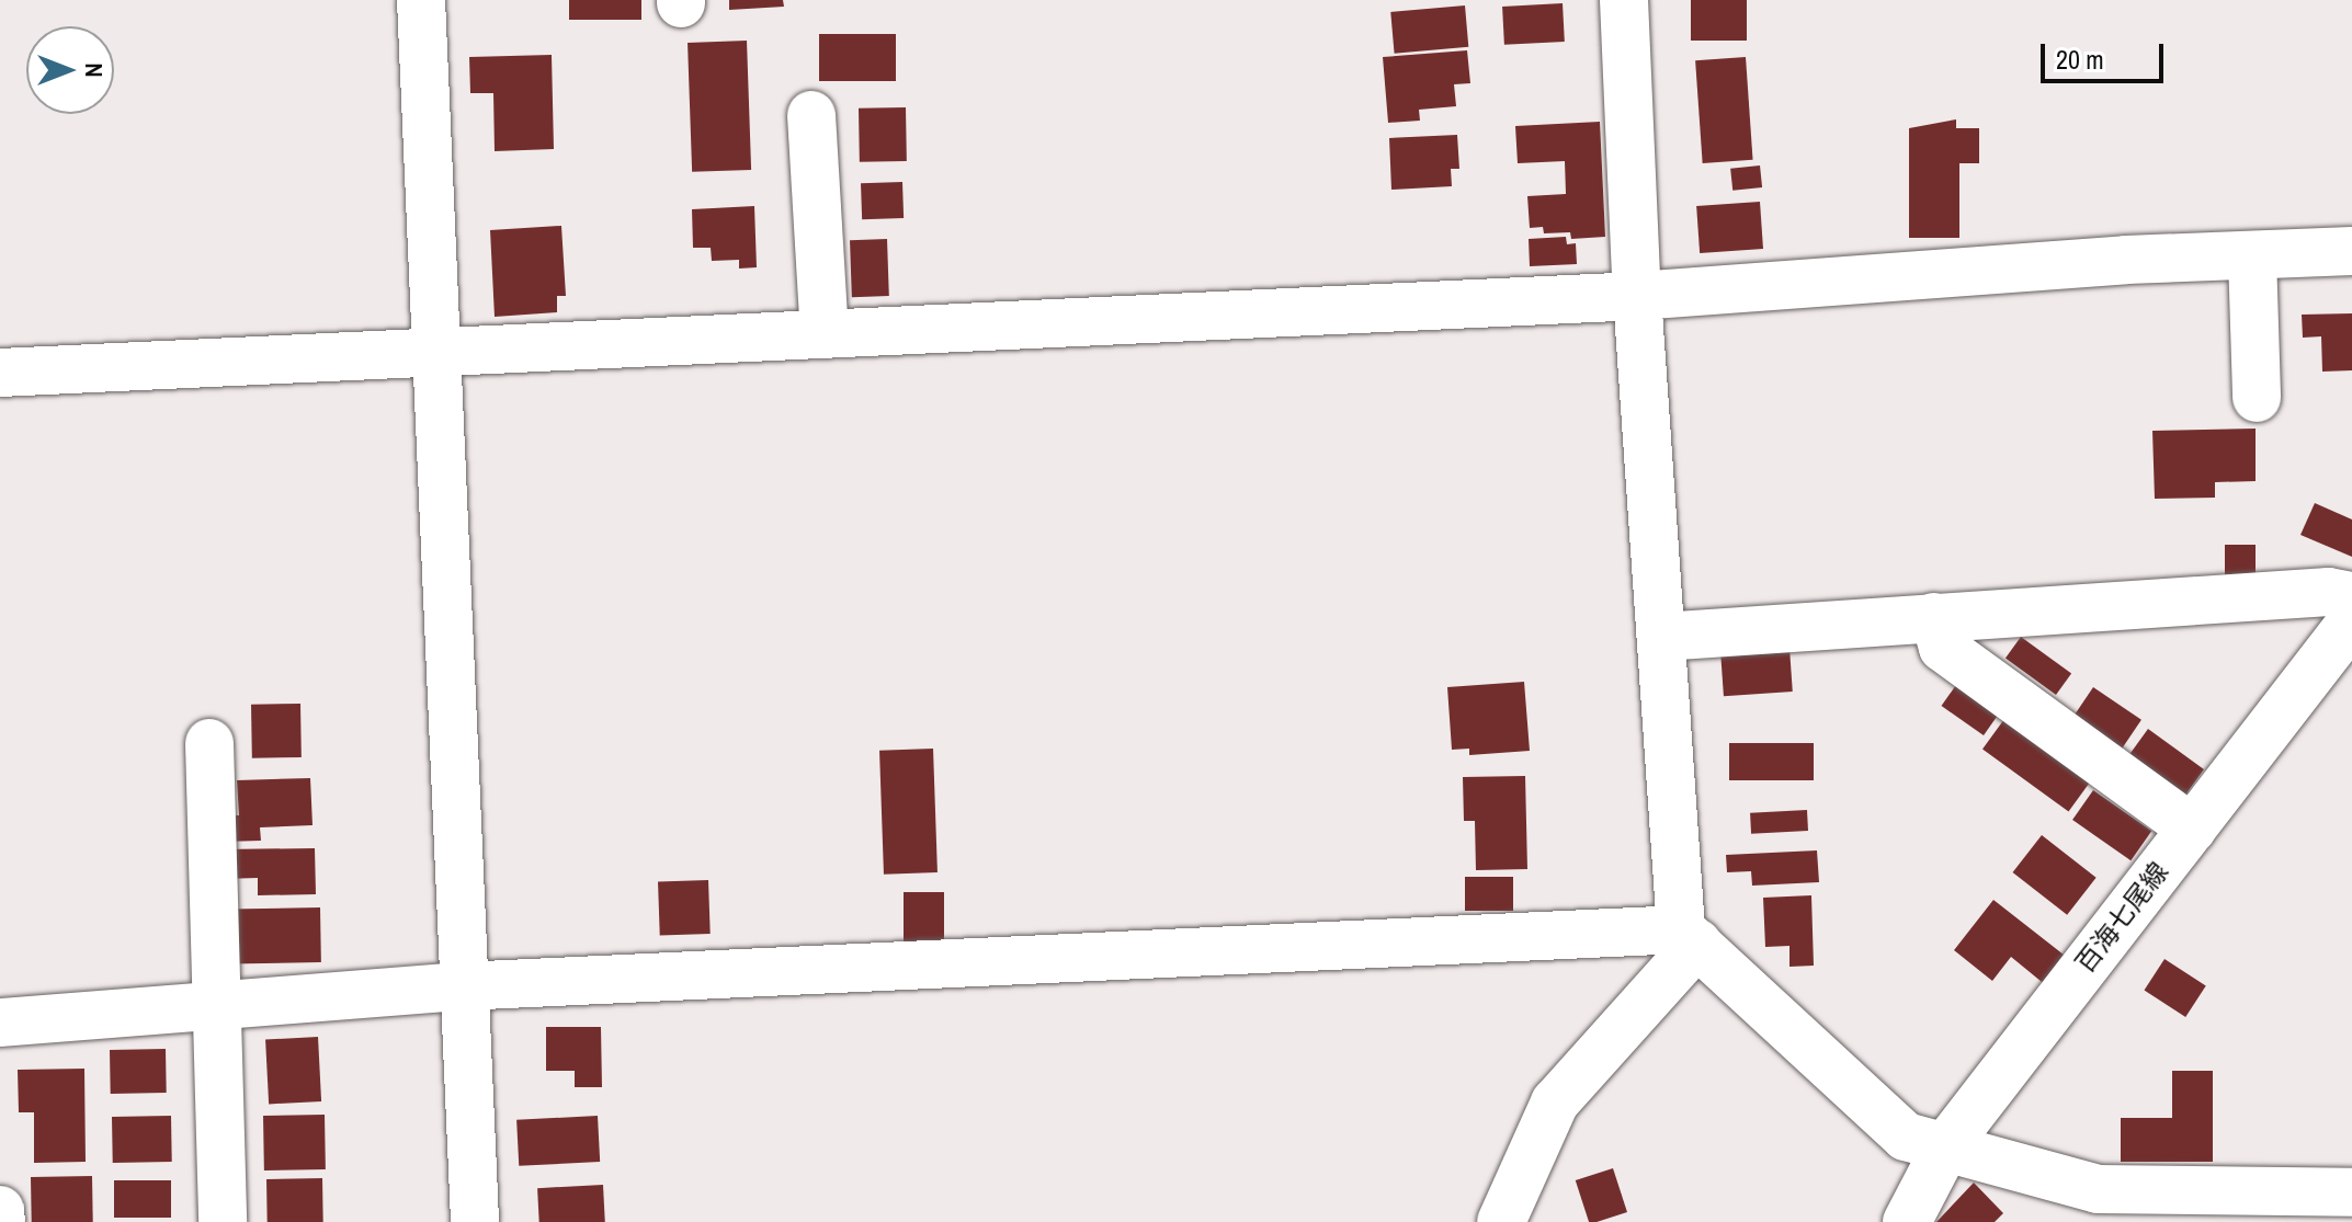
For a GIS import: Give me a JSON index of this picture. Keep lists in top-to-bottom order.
{
  "streets": {
    "street": ["百海七尾線"]
  },
  "scale_bar": "20 m",
  "north": "right"
}
